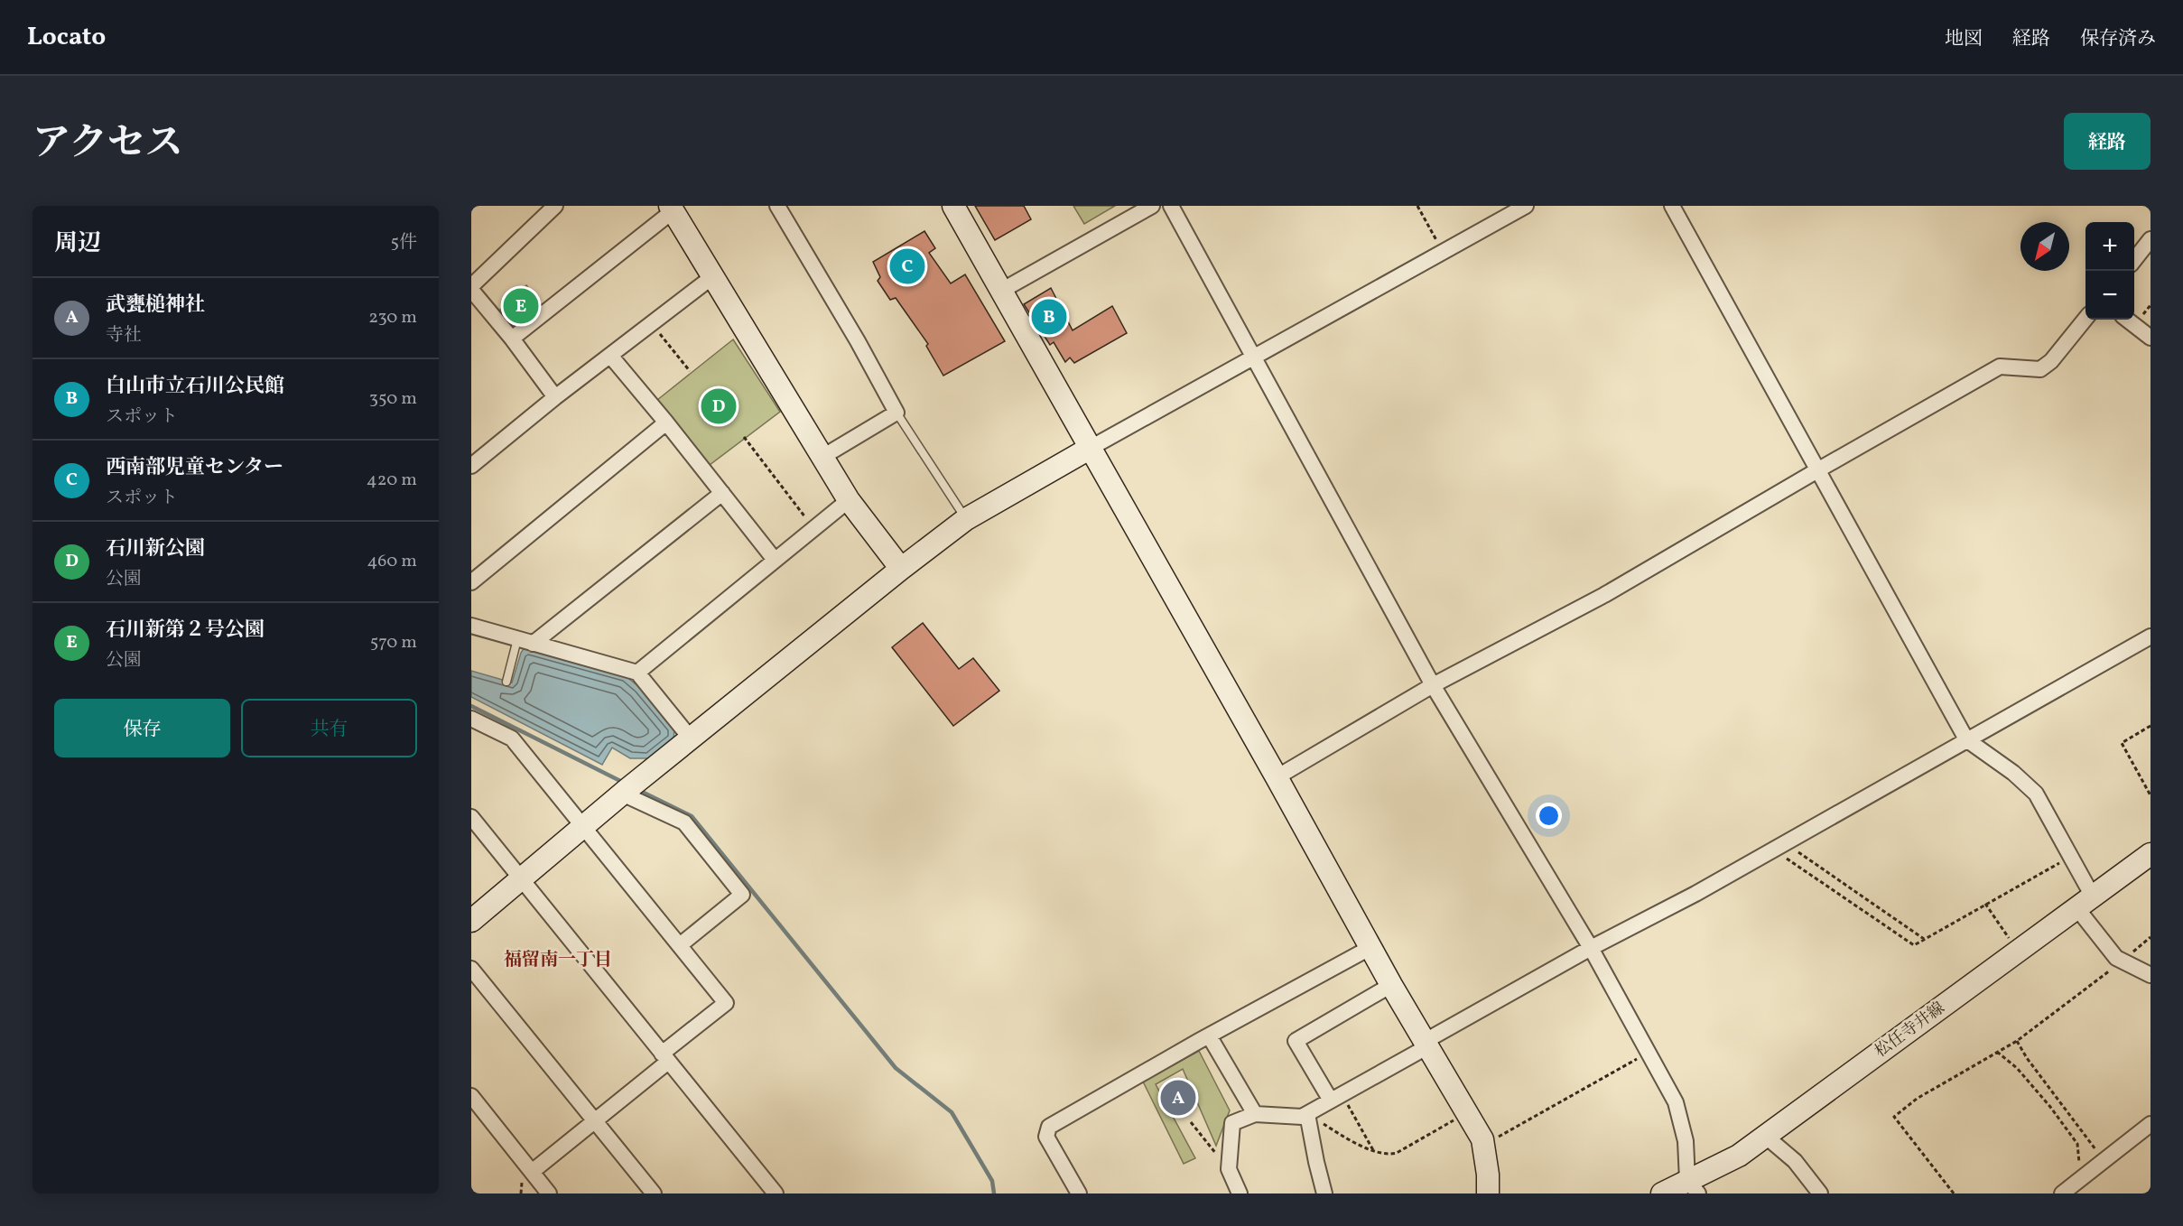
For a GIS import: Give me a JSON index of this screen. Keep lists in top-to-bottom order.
{
  "streets": {
    "street": ["松任寺井線"]
  },
  "districts": ["福留南一丁目"],
  "north": "bottom left",
  "page": {
    "header": "Locato",
    "nav": ["地図", "経路", "保存済み"],
    "title": "アクセス",
    "buttons": [
      "経路",
      ["保存", "共有"]
    ],
    "heading": ["周辺", "5件"],
    "map_buttons": ["+", "−"],
    "pins": [
      "C",
      "E",
      "B",
      "D",
      "A"
    ],
    "list": [
      {
        "mark": "A",
        "name": "武甕槌神社",
        "note": "寺社",
        "value": "230 m"
      },
      {
        "mark": "B",
        "name": "白山市立石川公民館",
        "note": "スポット",
        "value": "350 m"
      },
      {
        "mark": "C",
        "name": "西南部児童センター",
        "note": "スポット",
        "value": "420 m"
      },
      {
        "mark": "D",
        "name": "石川新公園",
        "note": "公園",
        "value": "460 m"
      },
      {
        "mark": "E",
        "name": "石川新第２号公園",
        "note": "公園",
        "value": "570 m"
      }
    ]
  }
}
